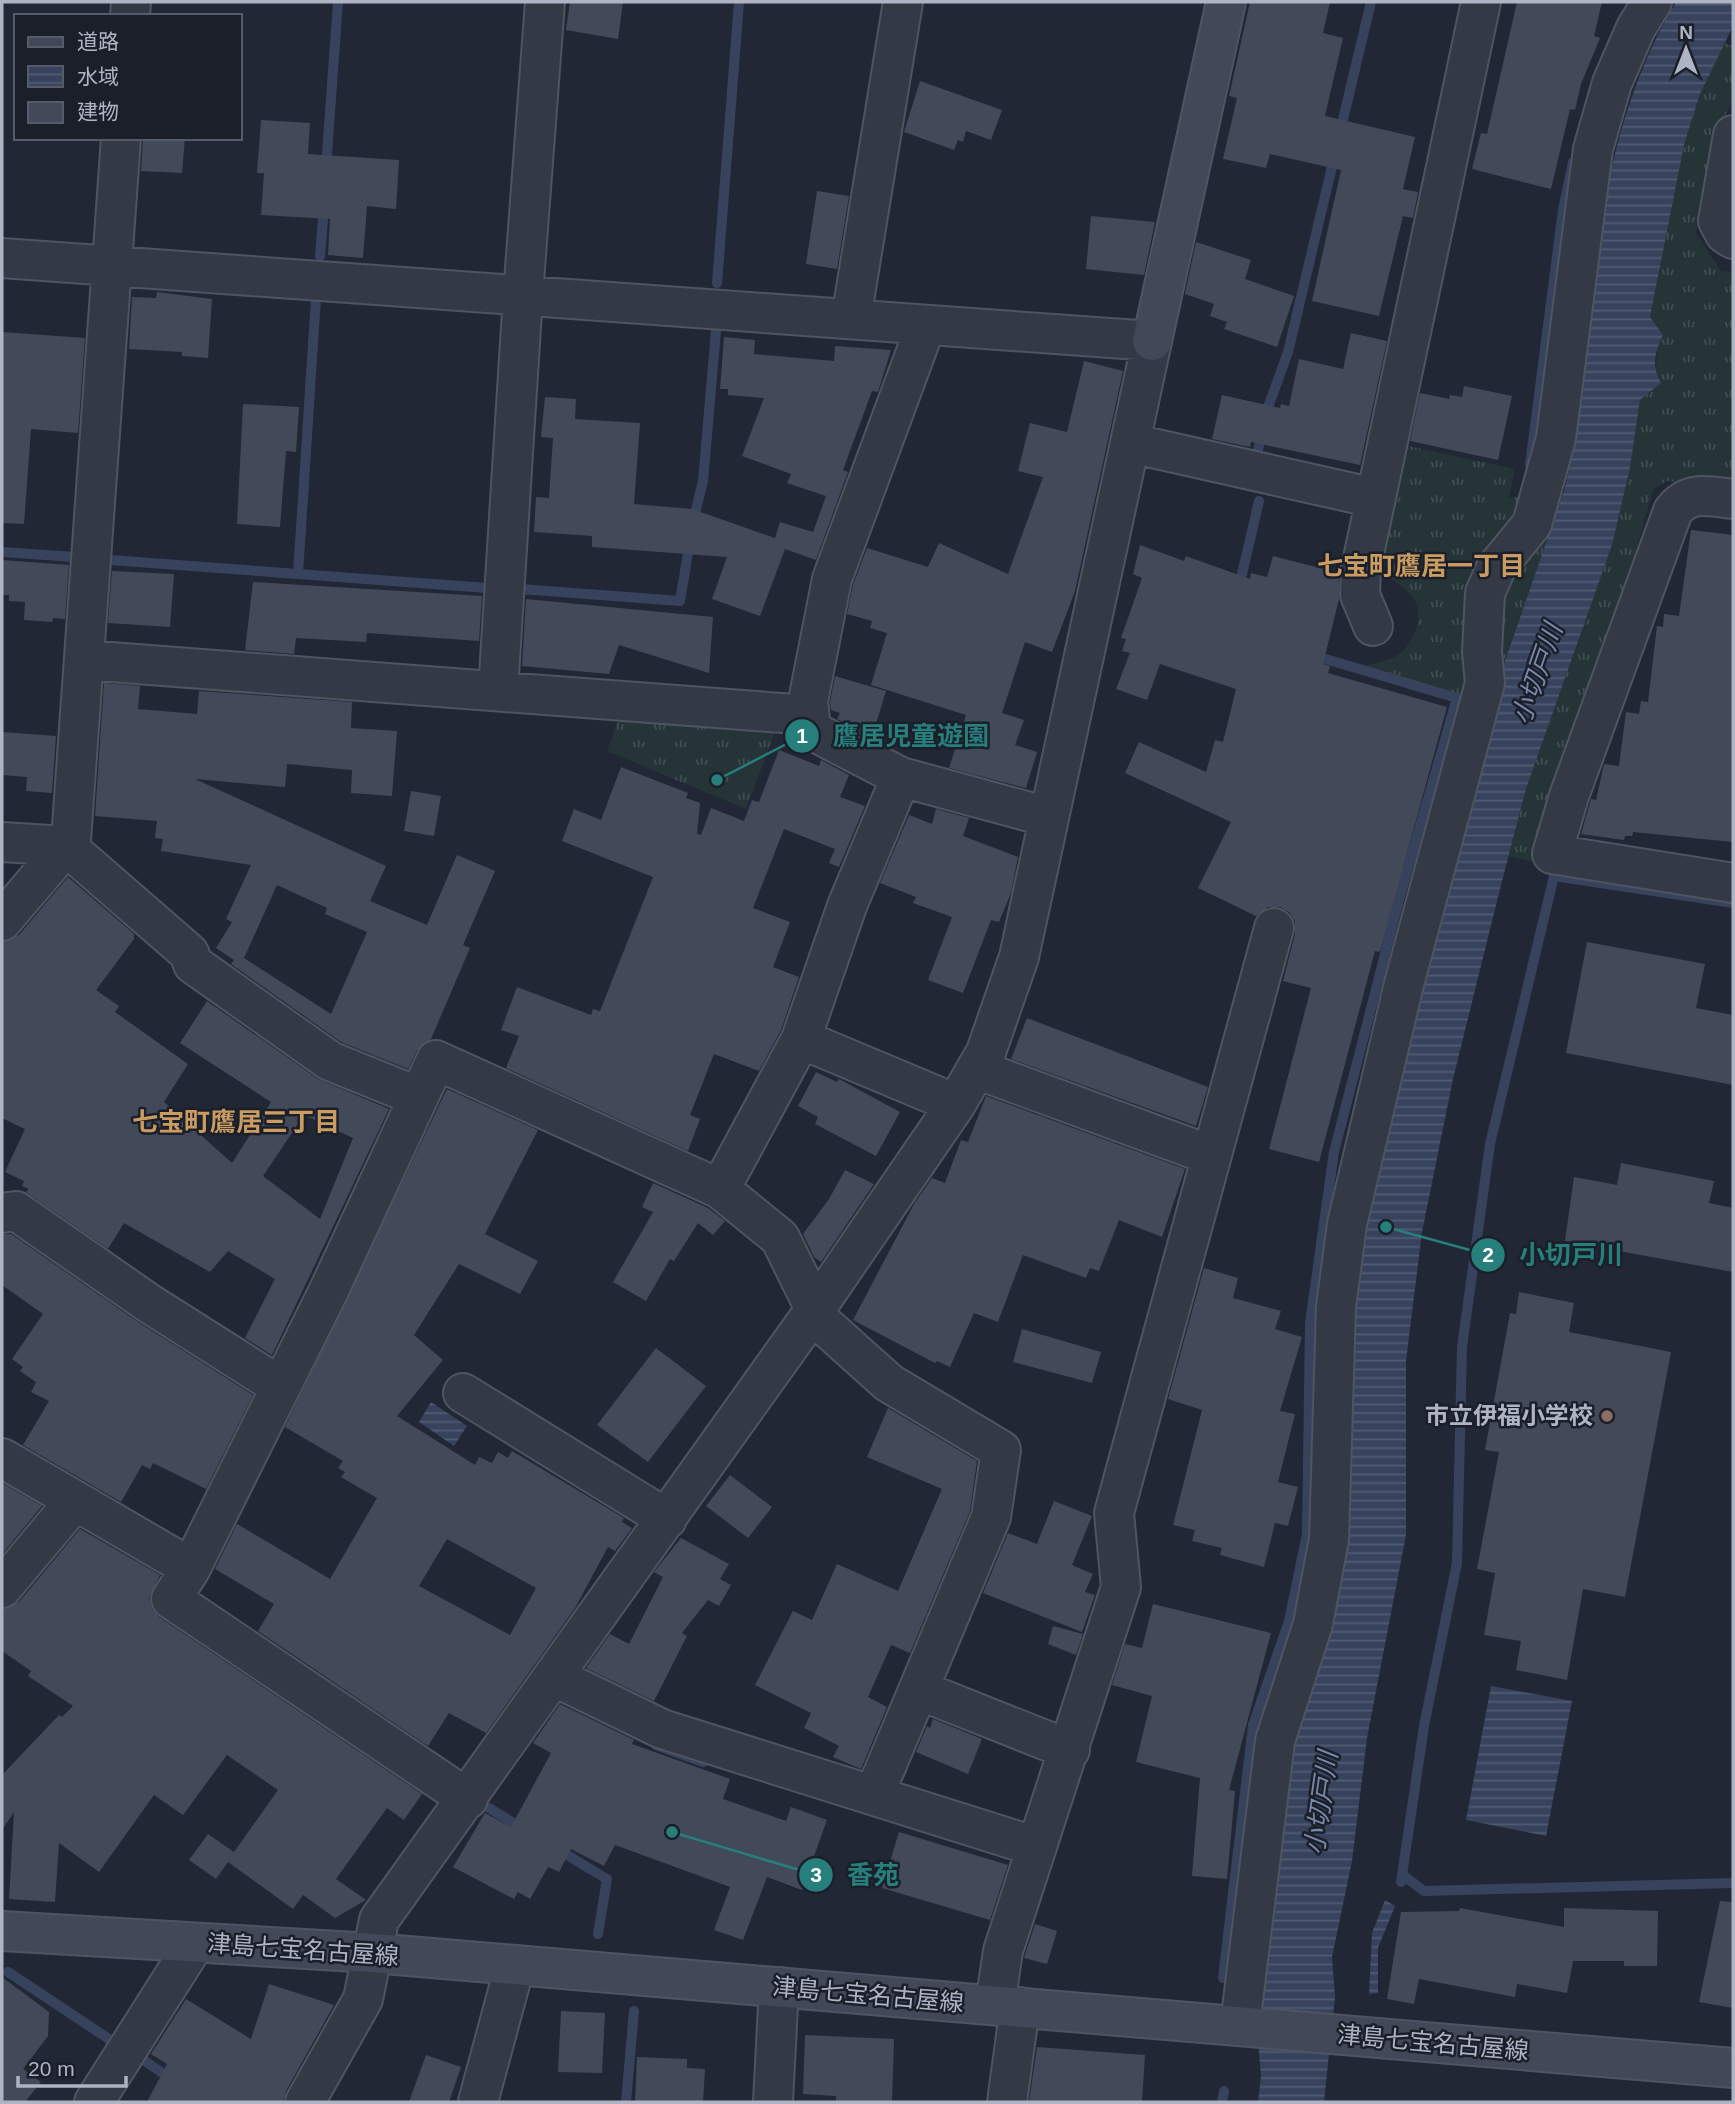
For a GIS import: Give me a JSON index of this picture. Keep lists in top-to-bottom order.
{
  "streets": {
    "main road": ["津島七宝名古屋線"]
  },
  "districts": ["七宝町鷹居一丁目", "七宝町鷹居三丁目"],
  "water": ["小切戸川"],
  "places": [
    "鷹居児童遊園",
    "小切戸川",
    "市立伊福小学校",
    "香苑"
  ],
  "legend": ["道路", "水域", "建物"],
  "scale_bar": "20 m",
  "north": "top"
}
